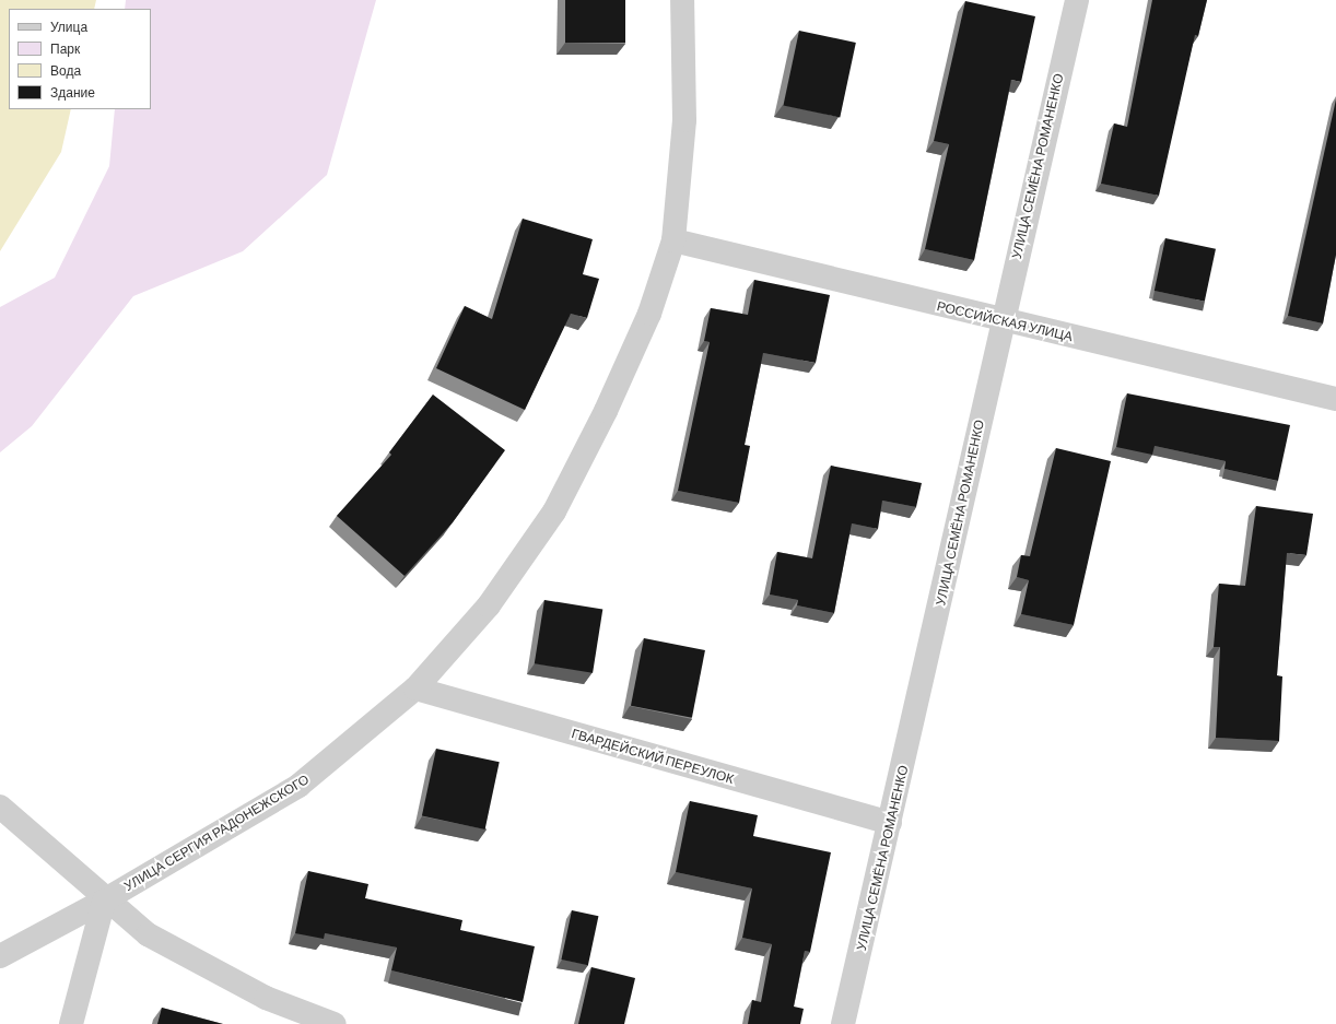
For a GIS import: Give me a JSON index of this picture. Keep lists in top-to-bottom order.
{
  "streets": {
    "street": [
      "УЛИЦА СЕМЁНА РОМАНЕНКО",
      "РОССИЙСКАЯ УЛИЦА",
      "ГВАРДЕЙСКИЙ ПЕРЕУЛОК",
      "УЛИЦА СЕРГИЯ РАДОНЕЖСКОГО"
    ]
  },
  "crossings": [
    ["УЛИЦА СЕМЁНА РОМАНЕНКО", "РОССИЙСКАЯ УЛИЦА"],
    ["УЛИЦА СЕМЁНА РОМАНЕНКО", "ГВАРДЕЙСКИЙ ПЕРЕУЛОК"],
    ["РОССИЙСКАЯ УЛИЦА", "УЛИЦА СЕРГИЯ РАДОНЕЖСКОГО"],
    ["ГВАРДЕЙСКИЙ ПЕРЕУЛОК", "УЛИЦА СЕРГИЯ РАДОНЕЖСКОГО"]
  ],
  "legend": [
    "Улица",
    "Парк",
    "Вода",
    "Здание"
  ]
}
